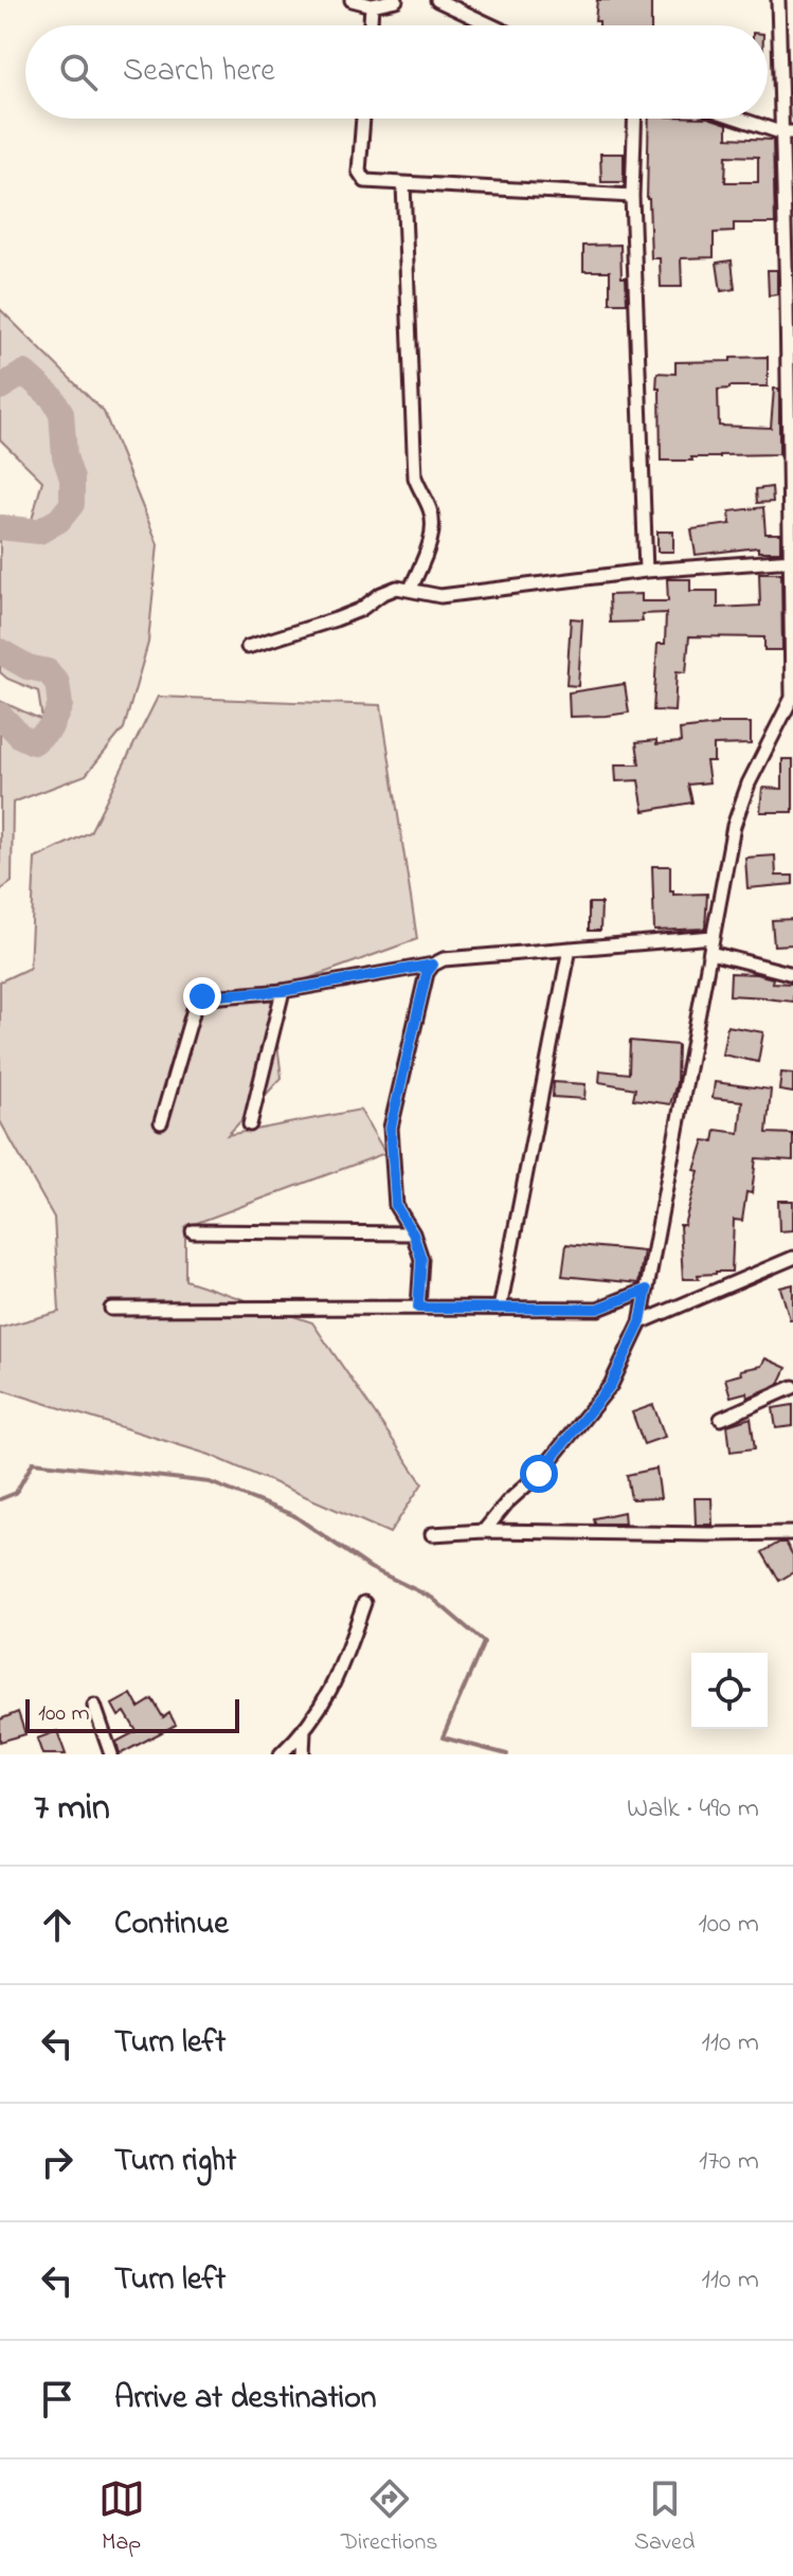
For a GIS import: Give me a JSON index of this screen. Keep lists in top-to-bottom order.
{
  "scale_bar": "100 m",
  "page": {
    "search": "Search here",
    "scale": "100 m",
    "heading": ["7 min", "Walk · 490 m"],
    "list": [
      ["Continue", "100 m"],
      ["Turn left", "110 m"],
      ["Turn right", "170 m"],
      ["Turn left", "110 m"],
      "Arrive at destination"
    ],
    "nav": ["Map", "Directions", "Saved"]
  }
}
